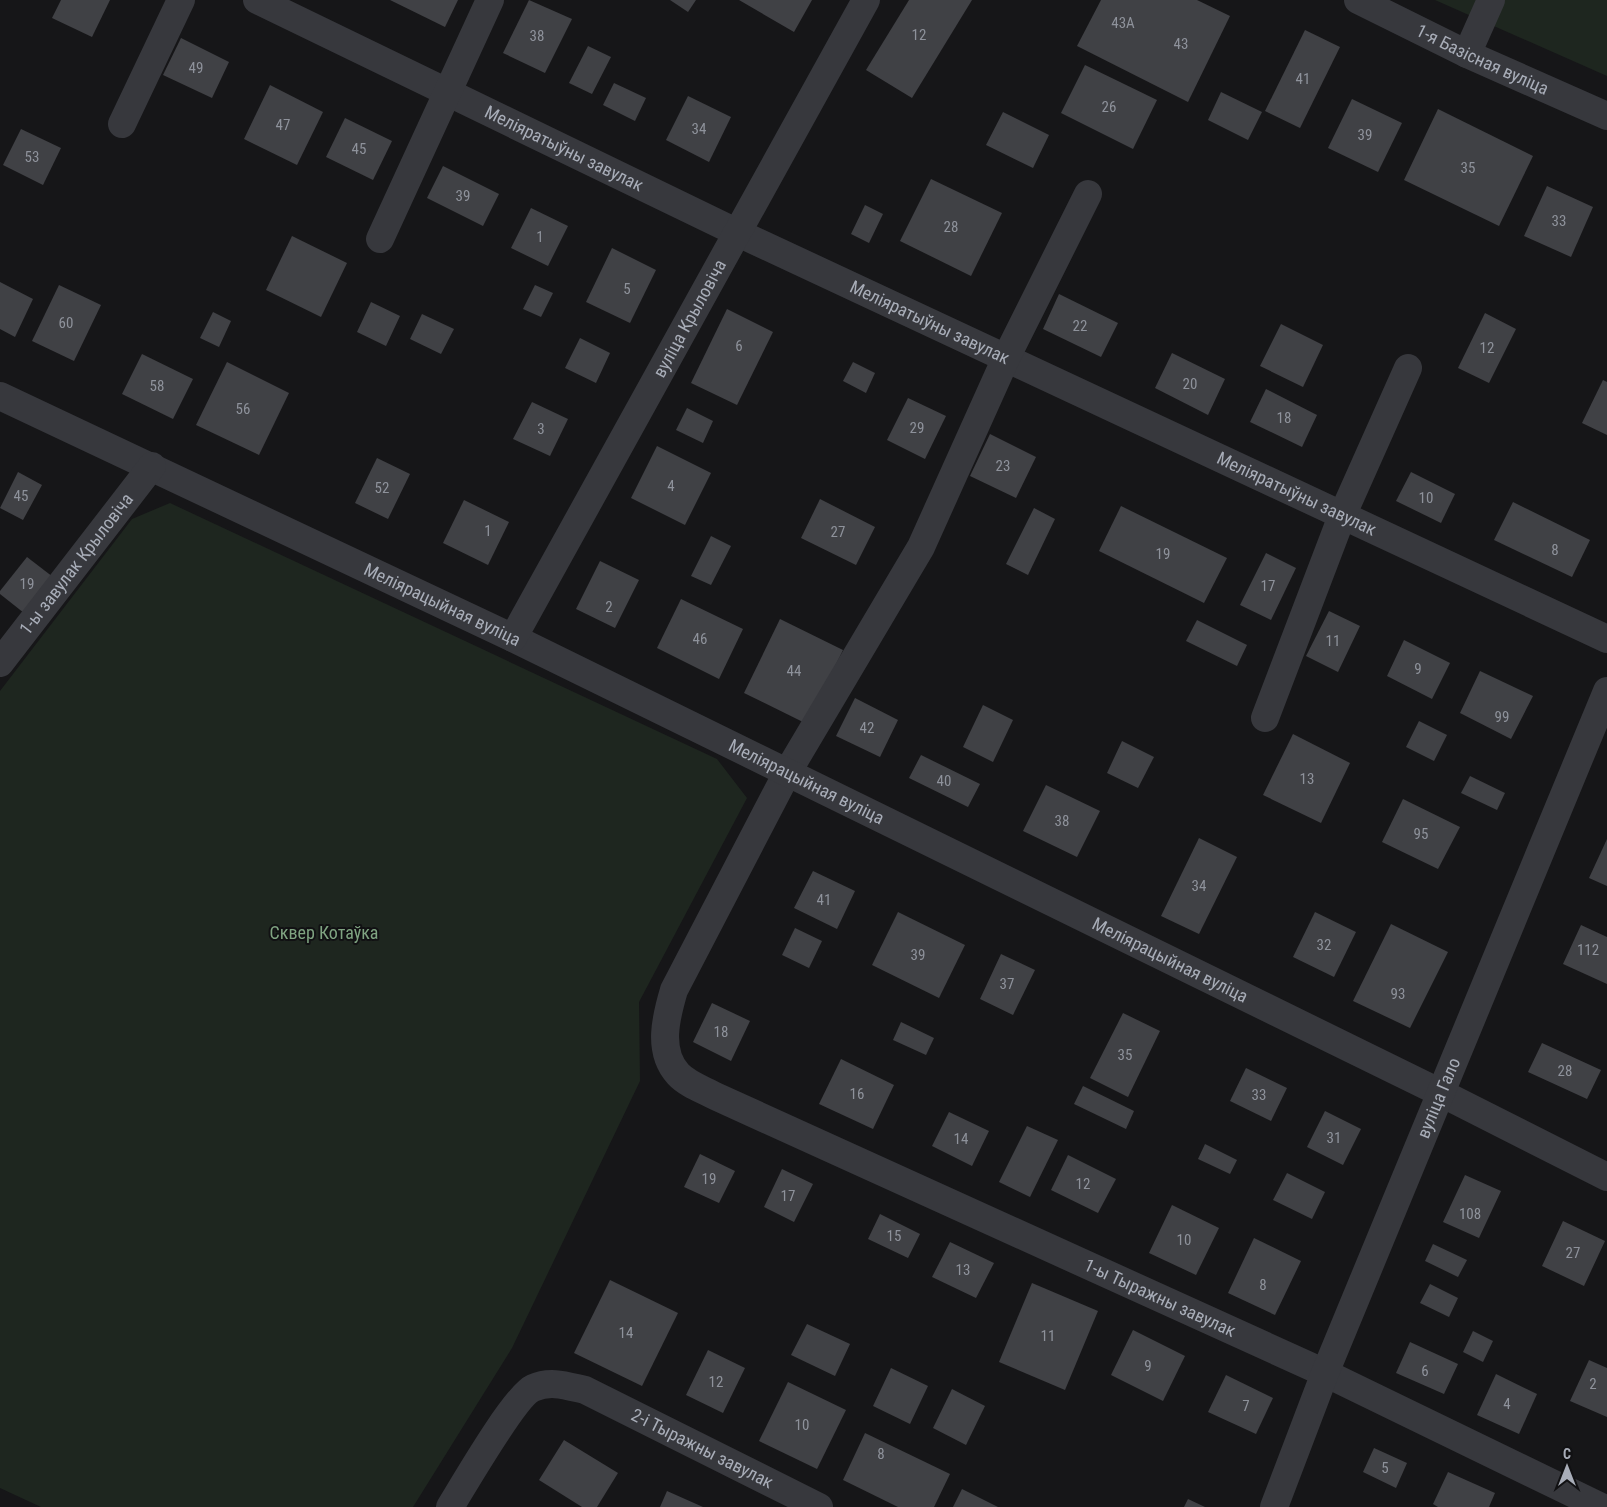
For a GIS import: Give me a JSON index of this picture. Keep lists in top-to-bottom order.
{
  "streets": {
    "street": [
      "1-я Базісная вуліца",
      "Меліяратыўны завулак",
      "вуліца Крыловіча",
      "1-ы завулак Крыловіча",
      "Меліярацыйная вуліца",
      "вуліца Гало",
      "1-ы Тыражны завулак",
      "2-і Тыражны завулак"
    ]
  },
  "crossings": [
    ["Меліяратыўны завулак", "вуліца Крыловіча"],
    ["Меліяратыўны завулак", "1-ы Тыражны завулак"],
    ["вуліца Крыловіча", "Меліярацыйная вуліца"],
    ["1-ы завулак Крыловіча", "Меліярацыйная вуліца"],
    ["Меліярацыйная вуліца", "вуліца Гало"],
    ["Меліярацыйная вуліца", "1-ы Тыражны завулак"],
    ["вуліца Гало", "1-ы Тыражны завулак"]
  ],
  "parks": ["Сквер Котаўка"],
  "house_numbers": [
    "43А",
    "12",
    "38",
    "43",
    "49",
    "41",
    "26",
    "47",
    "34",
    "39",
    "45",
    "53",
    "35",
    "39",
    "33",
    "28",
    "1",
    "5",
    "60",
    "22",
    "6",
    "12",
    "20",
    "58",
    "56",
    "18",
    "29",
    "3",
    "23",
    "4",
    "52",
    "45",
    "10",
    "1",
    "27",
    "8",
    "19",
    "19",
    "17",
    "2",
    "46",
    "11",
    "9",
    "44",
    "99",
    "42",
    "13",
    "40",
    "38",
    "95",
    "34",
    "41",
    "32",
    "112",
    "39",
    "37",
    "93",
    "18",
    "35",
    "28",
    "16",
    "33",
    "31",
    "14",
    "19",
    "12",
    "17",
    "108",
    "15",
    "10",
    "27",
    "13",
    "8",
    "14",
    "11",
    "9",
    "6",
    "12",
    "2",
    "4",
    "7",
    "10",
    "8",
    "5"
  ],
  "north": "top"
}
